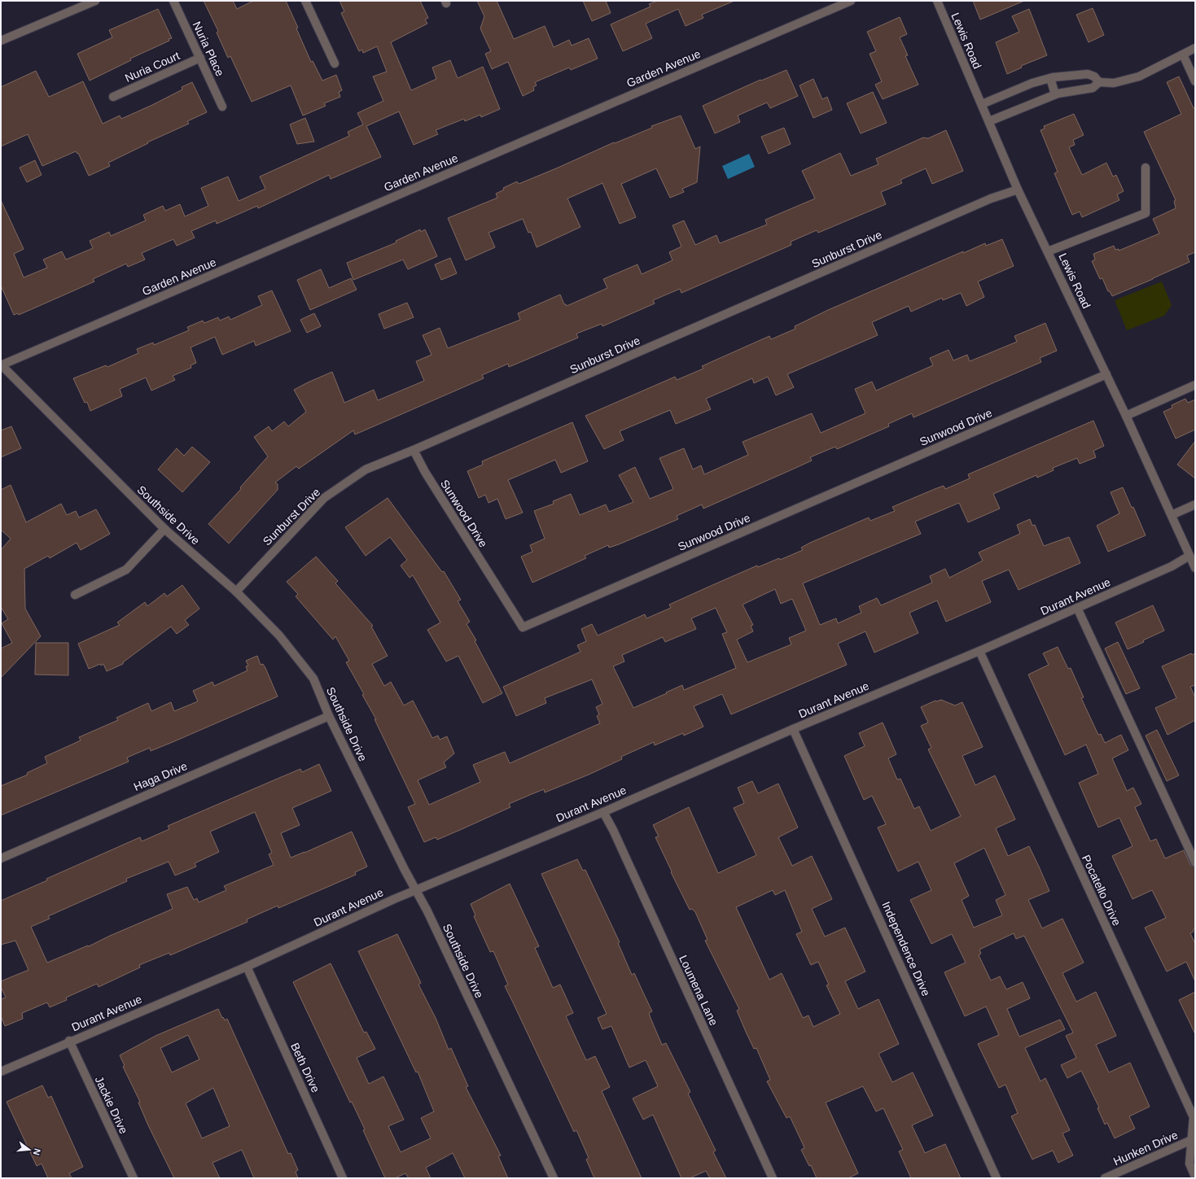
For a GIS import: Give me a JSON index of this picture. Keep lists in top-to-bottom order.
{
  "streets": {
    "street": [
      "Lewis Road",
      "Nuria Place",
      "Nuria Court",
      "Garden Avenue",
      "Sunburst Drive",
      "Sunwood Drive",
      "Southside Drive",
      "Durant Avenue",
      "Haga Drive",
      "Pocatello Drive",
      "Independence Drive",
      "Loumena Lane",
      "Beth Drive",
      "Jackie Drive",
      "Hunken Drive"
    ]
  },
  "crossings": [
    ["Lewis Road", "Sunburst Drive"],
    ["Lewis Road", "Sunwood Drive"],
    ["Lewis Road", "Durant Avenue"],
    ["Nuria Place", "Nuria Court"],
    ["Garden Avenue", "Southside Drive"],
    ["Sunburst Drive", "Sunwood Drive"],
    ["Sunburst Drive", "Southside Drive"],
    ["Southside Drive", "Durant Avenue"],
    ["Southside Drive", "Haga Drive"],
    ["Durant Avenue", "Pocatello Drive"],
    ["Durant Avenue", "Independence Drive"],
    ["Durant Avenue", "Loumena Lane"],
    ["Durant Avenue", "Beth Drive"],
    ["Durant Avenue", "Jackie Drive"],
    ["Pocatello Drive", "Hunken Drive"]
  ],
  "north": "right"
}
